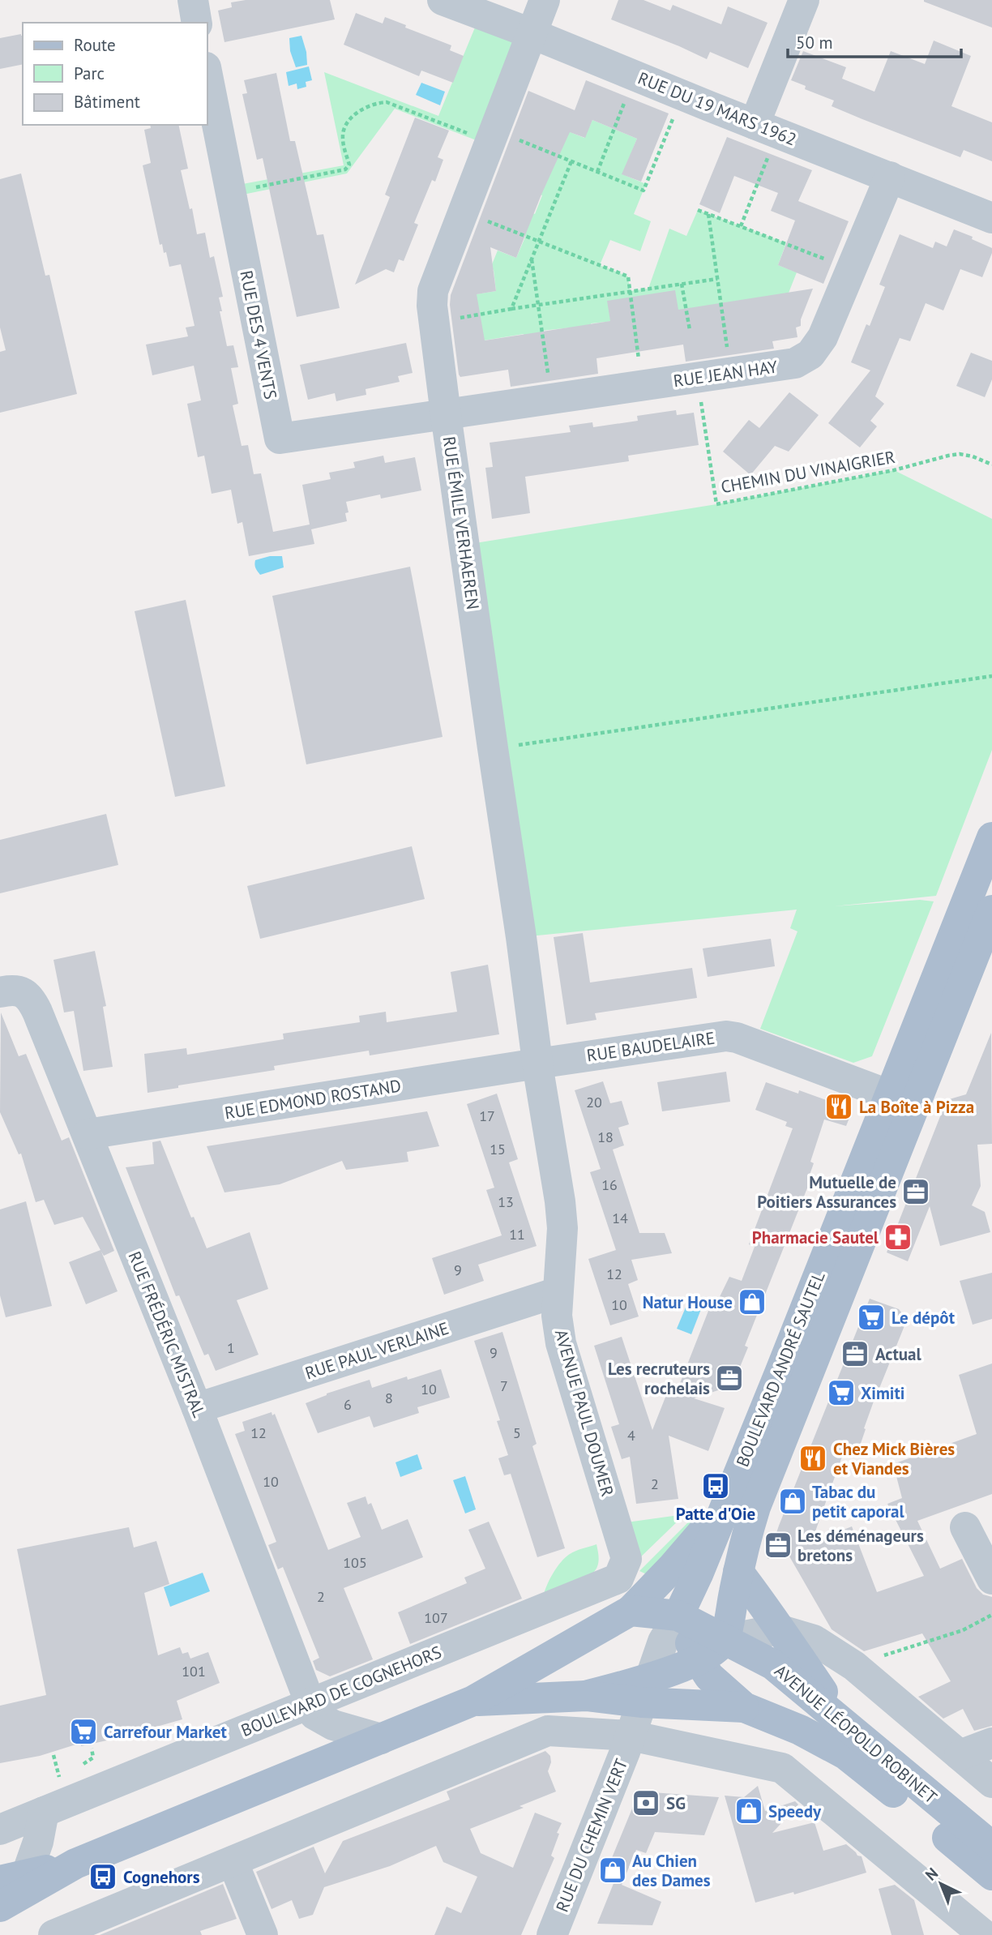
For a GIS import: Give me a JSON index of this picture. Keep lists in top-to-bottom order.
{
  "streets": {
    "main road": ["BOULEVARD ANDRÉ SAUTEL", "AVENUE LÉOPOLD ROBINET"],
    "street": [
      "RUE DU 19 MARS 1962",
      "RUE DES 4 VENTS",
      "RUE JEAN HAY",
      "RUE ÉMILE VERHAEREN",
      "RUE BAUDELAIRE",
      "RUE EDMOND ROSTAND",
      "RUE FRÉDÉRIC MISTRAL",
      "RUE PAUL VERLAINE",
      "AVENUE PAUL DOUMER",
      "BOULEVARD DE COGNEHORS",
      "RUE DU CHEMIN VERT"
    ],
    "path": ["CHEMIN DU VINAIGRIER"]
  },
  "crossings": [
    ["RUE DU 19 MARS 1962", "RUE JEAN HAY"],
    ["RUE DU 19 MARS 1962", "RUE ÉMILE VERHAEREN"],
    ["RUE DES 4 VENTS", "RUE JEAN HAY"],
    ["RUE DES 4 VENTS", "RUE ÉMILE VERHAEREN"],
    ["RUE JEAN HAY", "CHEMIN DU VINAIGRIER"],
    ["RUE JEAN HAY", "RUE ÉMILE VERHAEREN"],
    ["RUE ÉMILE VERHAEREN", "RUE BAUDELAIRE"],
    ["RUE ÉMILE VERHAEREN", "RUE EDMOND ROSTAND"],
    ["RUE ÉMILE VERHAEREN", "AVENUE PAUL DOUMER"],
    ["RUE BAUDELAIRE", "RUE EDMOND ROSTAND"],
    ["RUE BAUDELAIRE", "BOULEVARD ANDRÉ SAUTEL"],
    ["RUE BAUDELAIRE", "AVENUE PAUL DOUMER"],
    ["RUE EDMOND ROSTAND", "RUE FRÉDÉRIC MISTRAL"],
    ["RUE EDMOND ROSTAND", "AVENUE PAUL DOUMER"],
    ["RUE FRÉDÉRIC MISTRAL", "RUE PAUL VERLAINE"],
    ["RUE FRÉDÉRIC MISTRAL", "BOULEVARD DE COGNEHORS"],
    ["RUE PAUL VERLAINE", "AVENUE PAUL DOUMER"],
    ["BOULEVARD ANDRÉ SAUTEL", "AVENUE LÉOPOLD ROBINET"],
    ["AVENUE PAUL DOUMER", "BOULEVARD DE COGNEHORS"]
  ],
  "places": {
    "restaurant": ["La Boîte à Pizza", "Chez Mick Bières et Viandes"],
    "office": [
      "Mutuelle de Poitiers Assurances",
      "Actual",
      "Les recruteurs rochelais",
      "Les déménageurs bretons"
    ],
    "pharmacy": ["Pharmacie Sautel"],
    "shop": [
      "Natur House",
      "Tabac du petit caporal",
      "Speedy",
      "Au Chien des Dames"
    ],
    "supermarket": ["Le dépôt", "Ximiti", "Carrefour Market"],
    "bus stop": ["Patte d'Oie", "Cognehors"],
    "bank": ["SG"]
  },
  "house_numbers": [
    "20",
    "17",
    "18",
    "15",
    "16",
    "13",
    "14",
    "11",
    "9",
    "12",
    "10",
    "1",
    "9",
    "7",
    "10",
    "8",
    "6",
    "12",
    "5",
    "4",
    "10",
    "2",
    "105",
    "2",
    "107",
    "101"
  ],
  "legend": ["Route", "Parc", "Bâtiment"],
  "scale_bar": "50 m",
  "north": "top left"
}
